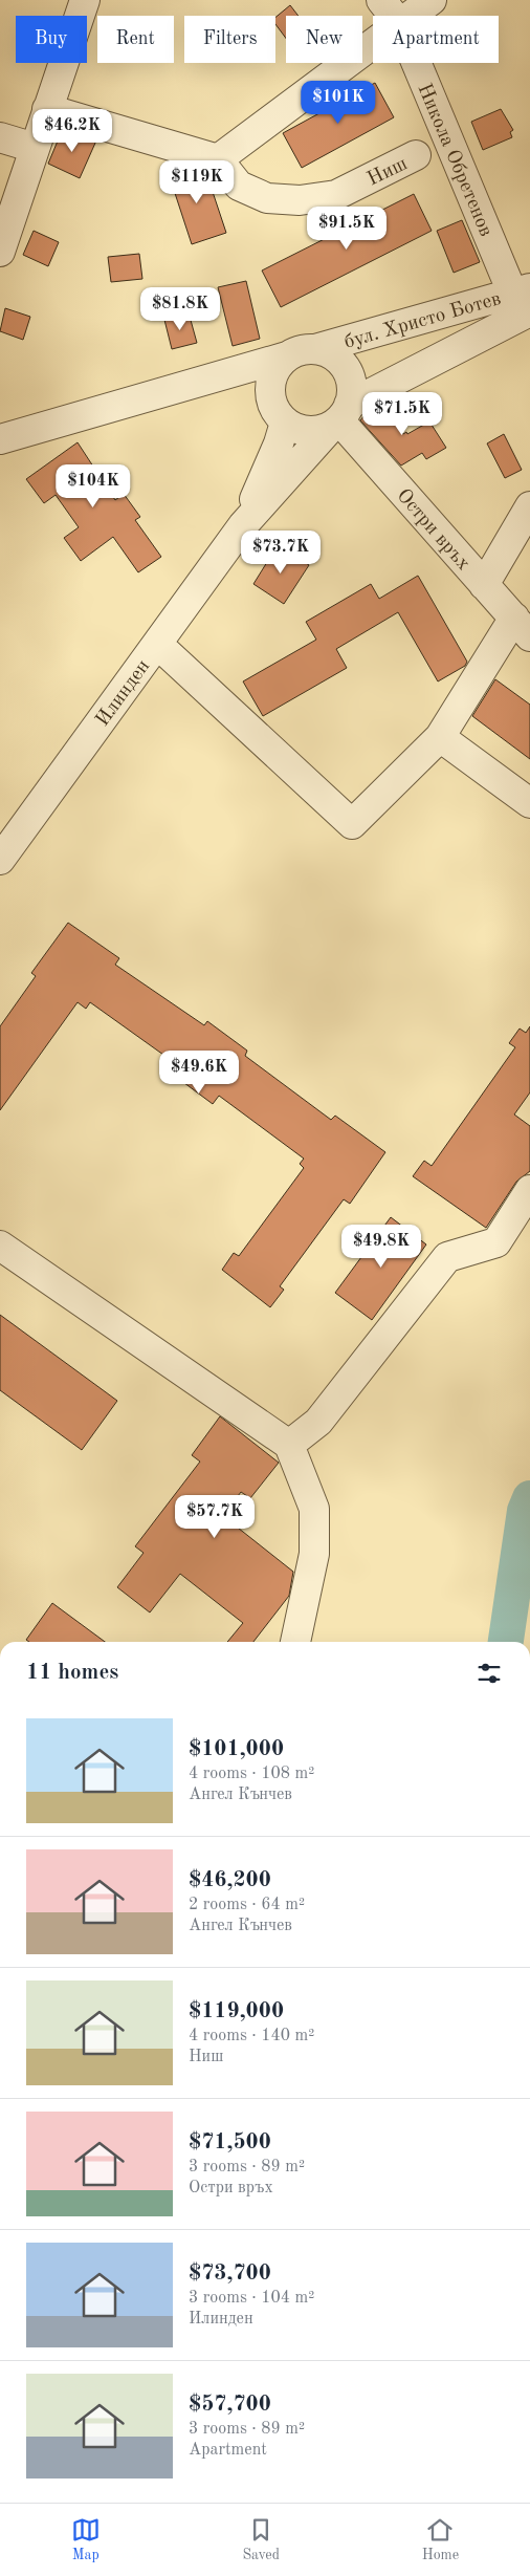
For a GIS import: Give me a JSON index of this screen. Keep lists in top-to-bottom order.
{
  "streets": {
    "street": [
      "Никола Обретенов",
      "Ниш",
      "бул. Христо Ботев",
      "Остри връх",
      "Илинден"
    ]
  },
  "crossings": [
    ["Никола Обретенов", "бул. Христо Ботев"],
    ["бул. Христо Ботев", "Остри връх"],
    ["бул. Христо Ботев", "Илинден"],
    ["Остри връх", "Илинден"]
  ],
  "page": {
    "chip": [
      "Buy",
      "Rent",
      "Filters",
      "New",
      "Apartment"
    ],
    "price": [
      "$101K",
      "$46.2K",
      "$119K",
      "$91.5K",
      "$81.8K",
      "$71.5K",
      "$104K",
      "$73.7K",
      "$49.6K",
      "$49.8K",
      "$57.7K"
    ],
    "heading": "11 homes",
    "list": [
      {
        "name": "$101,000",
        "note": "4 rooms · 108 m² · Ангел Кънчев"
      },
      {
        "name": "$46,200",
        "note": "2 rooms · 64 m² · Ангел Кънчев"
      },
      {
        "name": "$119,000",
        "note": "4 rooms · 140 m² · Ниш"
      },
      {
        "name": "$71,500",
        "note": "3 rooms · 89 m² · Остри връх"
      },
      {
        "name": "$73,700",
        "note": "3 rooms · 104 m² · Илинден"
      },
      {
        "name": "$57,700",
        "note": "3 rooms · 89 m² · Apartment"
      }
    ],
    "tabs": ["Map", "Saved", "Home"]
  }
}
